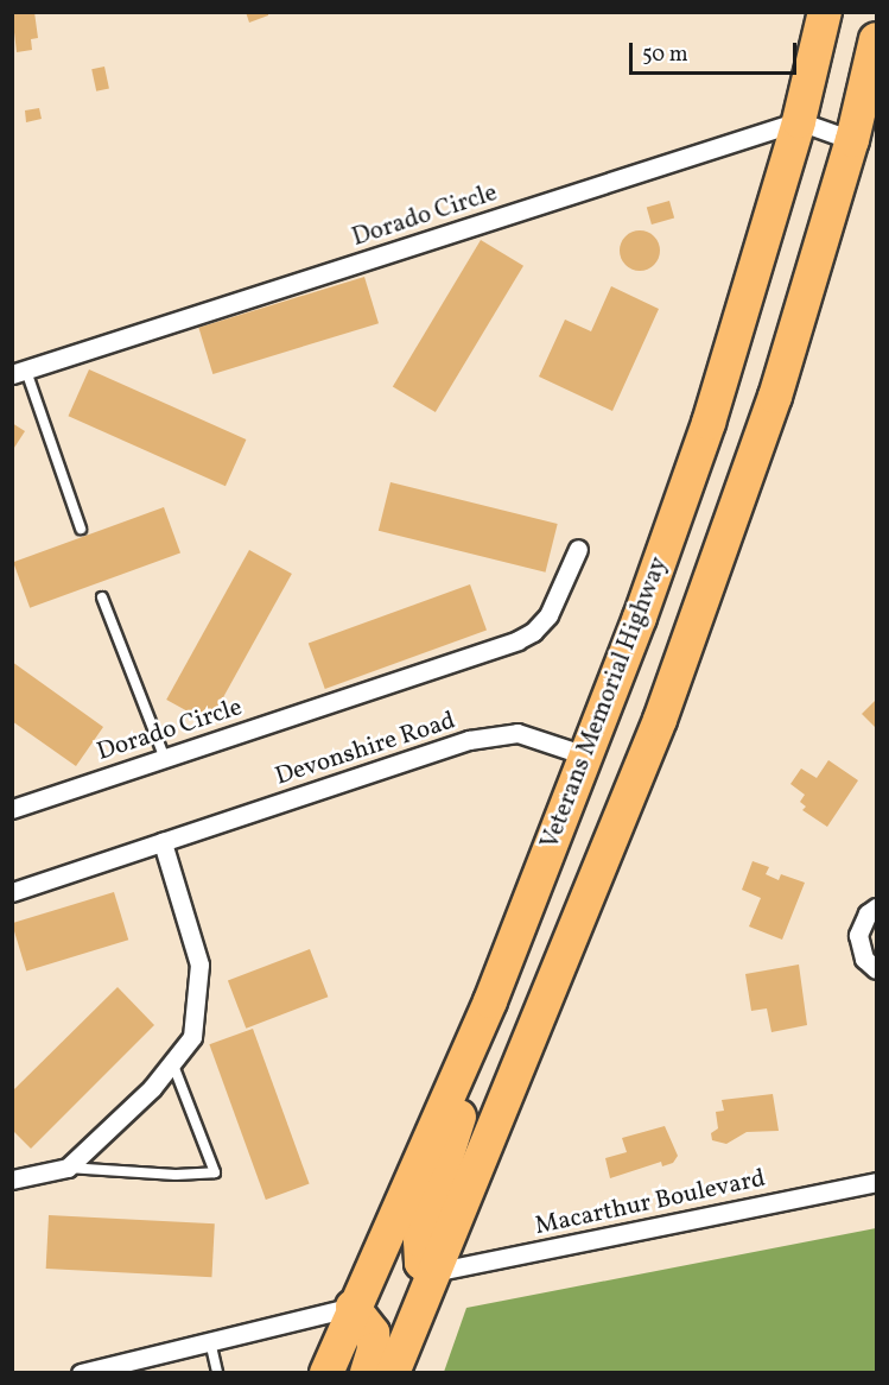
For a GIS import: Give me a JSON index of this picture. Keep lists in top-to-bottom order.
{
  "streets": {
    "highway": ["Veterans Memorial Highway"],
    "street": ["Dorado Circle", "Devonshire Road", "Macarthur Boulevard"]
  },
  "crossings": [
    ["Dorado Circle", "Veterans Memorial Highway"],
    ["Veterans Memorial Highway", "Devonshire Road"]
  ],
  "scale_bar": "50 m"
}
